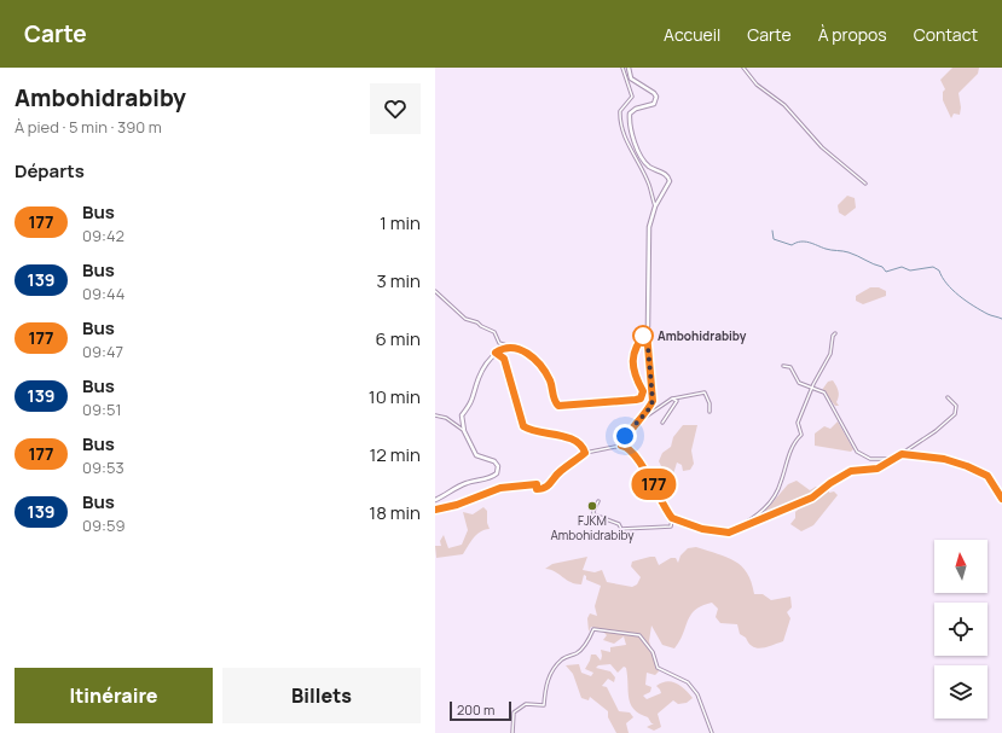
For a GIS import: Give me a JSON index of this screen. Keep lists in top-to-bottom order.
{
  "places": ["Ambohidrabiby", "FJKM Ambohidrabiby"],
  "lines": ["bus line 177"],
  "scale_bar": "200 m",
  "north": "top",
  "page": {
    "header": "Carte",
    "nav": [
      "Accueil",
      "Carte",
      "À propos",
      "Contact"
    ],
    "heading": [
      ["Ambohidrabiby", "À pied · 5 min · 390 m"],
      "Départs"
    ],
    "on_map": "177",
    "list": [
      {
        "mark": "177",
        "name": "Bus",
        "note": "09:42",
        "value": "1 min"
      },
      {
        "mark": "139",
        "name": "Bus",
        "note": "09:44",
        "value": "3 min"
      },
      {
        "mark": "177",
        "name": "Bus",
        "note": "09:47",
        "value": "6 min"
      },
      {
        "mark": "139",
        "name": "Bus",
        "note": "09:51",
        "value": "10 min"
      },
      {
        "mark": "177",
        "name": "Bus",
        "note": "09:53",
        "value": "12 min"
      },
      {
        "mark": "139",
        "name": "Bus",
        "note": "09:59",
        "value": "18 min"
      }
    ],
    "buttons": ["Itinéraire", "Billets"],
    "scale": "200 m"
  }
}
